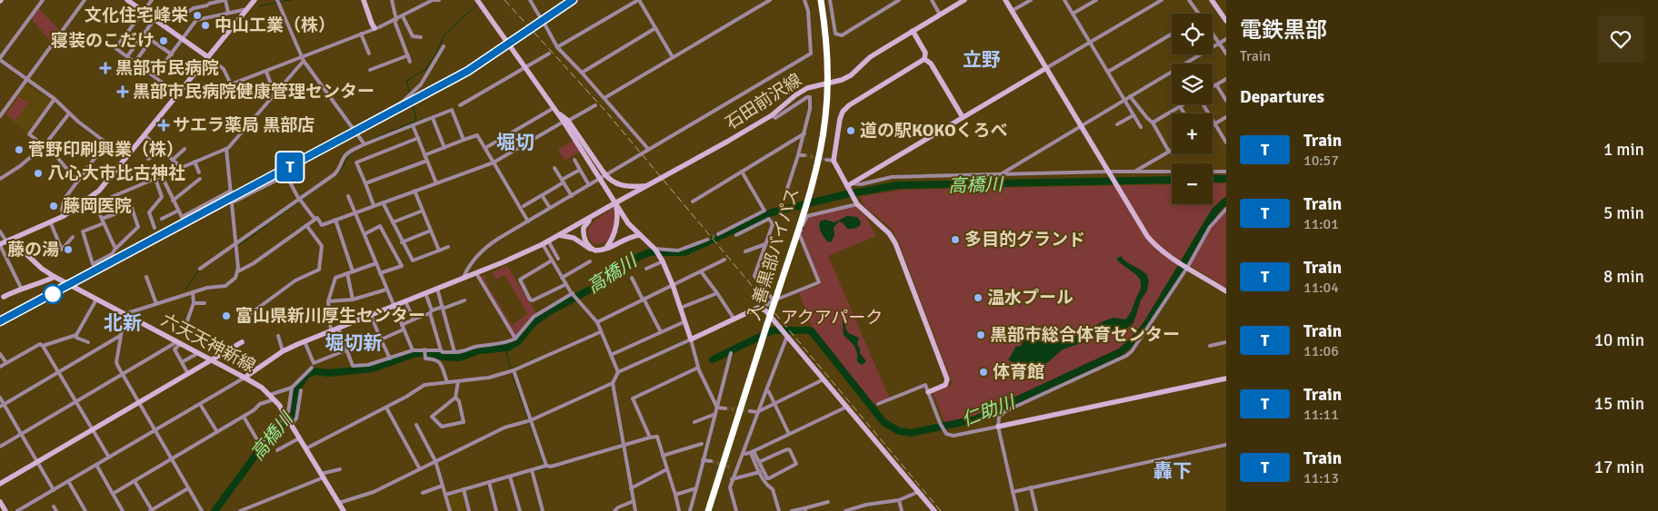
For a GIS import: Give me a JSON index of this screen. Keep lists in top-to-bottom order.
{
  "streets": {
    "highway": ["入善黒部バイパス"],
    "street": ["石田前沢線", "六天天神新線"]
  },
  "crossings": [
    ["石田前沢線", "入善黒部バイパス"],
    ["石田前沢線", "六天天神新線"]
  ],
  "districts": [
    "立野",
    "堀切",
    "北新",
    "堀切新",
    "轟下"
  ],
  "water": ["高橋川", "仁助川"],
  "parks": ["アクアパーク"],
  "places": {
    "other": [
      "文化住宅峰栄",
      "中山工業（株）",
      "寝装のこだけ",
      "道の駅KOKOくろべ",
      "菅野印刷興業（株）",
      "八心大市比古神社",
      "藤岡医院",
      "多目的グランド",
      "藤の湯",
      "温水プール",
      "富山県新川厚生センター",
      "黒部市総合体育センター",
      "体育館"
    ],
    "health": ["黒部市民病院", "黒部市民病院健康管理センター", "サエラ薬局 黒部店"]
  },
  "page": {
    "on_map": "T",
    "heading": [
      ["電鉄黒部", "Train"],
      "Departures"
    ],
    "map_buttons": ["+", "−"],
    "list": [
      {
        "mark": "T",
        "name": "Train",
        "note": "10:57",
        "value": "1 min"
      },
      {
        "mark": "T",
        "name": "Train",
        "note": "11:01",
        "value": "5 min"
      },
      {
        "mark": "T",
        "name": "Train",
        "note": "11:04",
        "value": "8 min"
      },
      {
        "mark": "T",
        "name": "Train",
        "note": "11:06",
        "value": "10 min"
      },
      {
        "mark": "T",
        "name": "Train",
        "note": "11:11",
        "value": "15 min"
      },
      {
        "mark": "T",
        "name": "Train",
        "note": "11:13",
        "value": "17 min"
      }
    ]
  }
}
